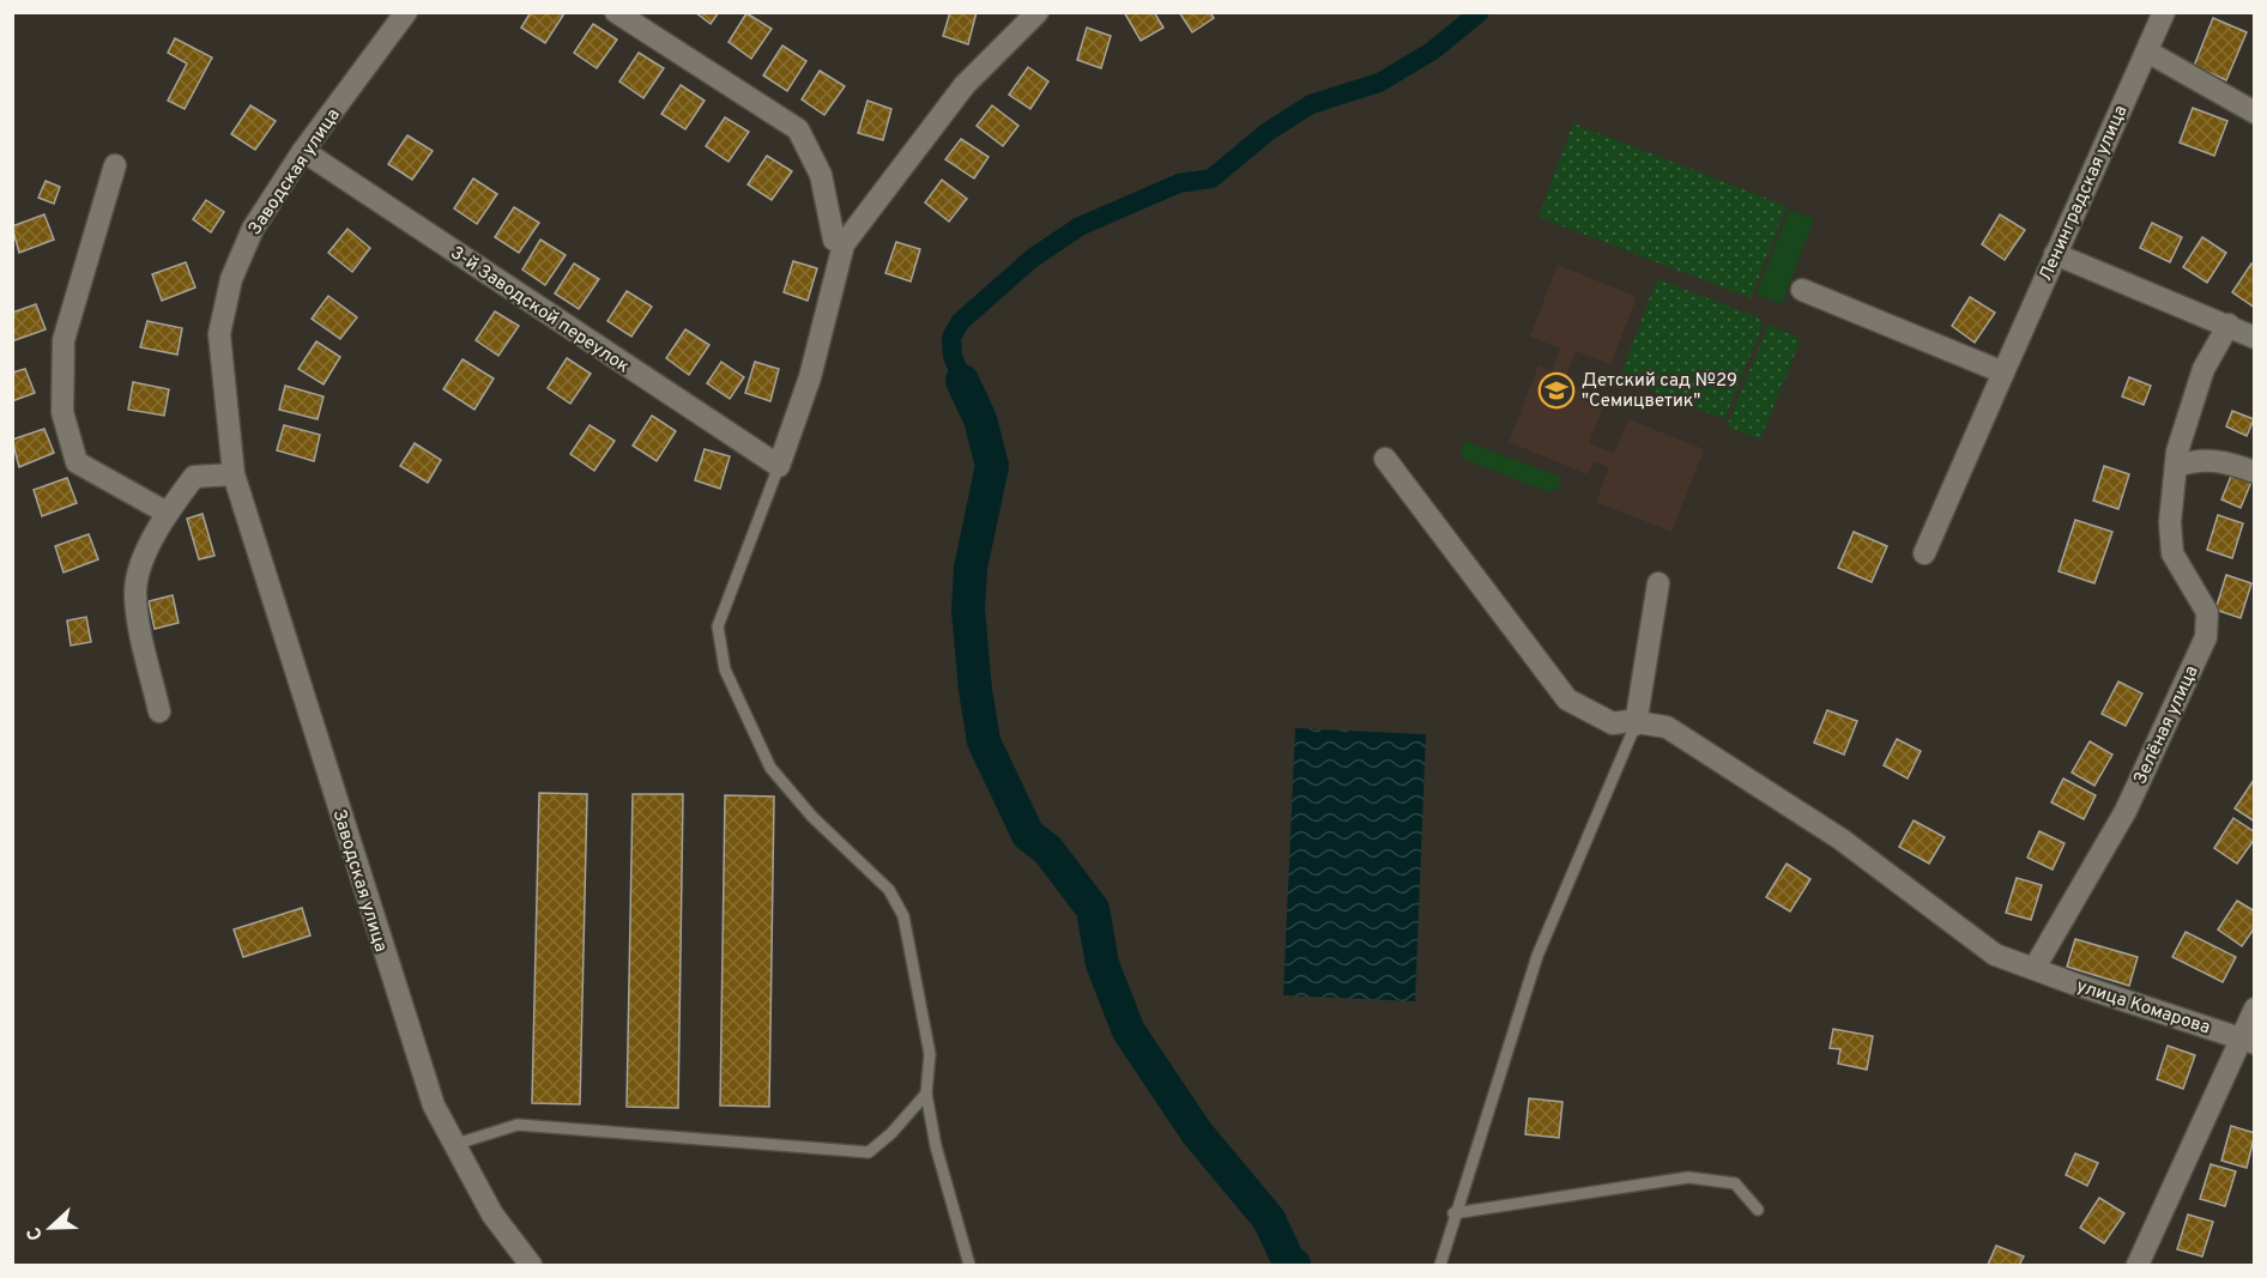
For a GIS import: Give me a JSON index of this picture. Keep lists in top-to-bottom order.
{
  "streets": {
    "street": [
      "Заводская улица",
      "Ленинградская улица",
      "3-й Заводской переулок",
      "Зелёная улица",
      "улица Комарова"
    ]
  },
  "crossings": [
    ["Заводская улица", "3-й Заводской переулок"],
    ["Зелёная улица", "улица Комарова"]
  ],
  "places": {
    "school or university": ["Детский сад №29 \"Семицветик\""]
  },
  "north": "left"
}
